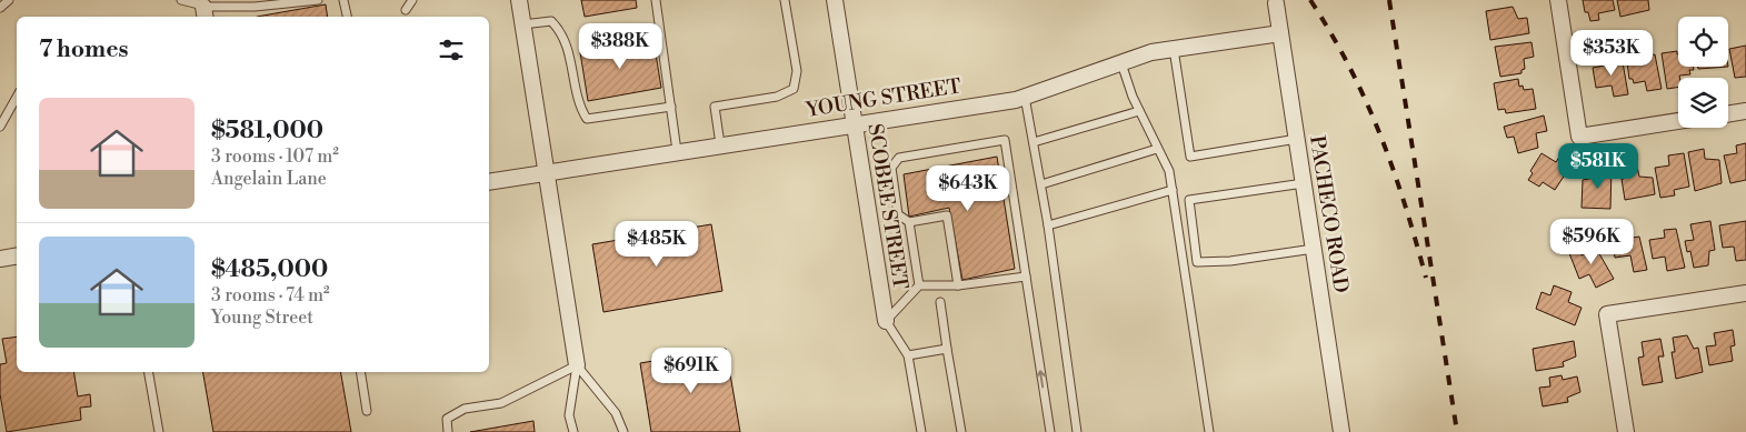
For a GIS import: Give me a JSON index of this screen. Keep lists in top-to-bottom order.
{
  "streets": {
    "street": ["YOUNG STREET", "SCOBEE STREET", "PACHECO ROAD"]
  },
  "crossings": [
    ["YOUNG STREET", "SCOBEE STREET"],
    ["YOUNG STREET", "PACHECO ROAD"]
  ],
  "page": {
    "heading": "7 homes",
    "price": [
      "$388K",
      "$353K",
      "$581K",
      "$643K",
      "$596K",
      "$485K",
      "$691K"
    ],
    "list": [
      {
        "name": "$581,000",
        "note": "3 rooms · 107 m² · Angelain Lane"
      },
      {
        "name": "$485,000",
        "note": "3 rooms · 74 m² · Young Street"
      }
    ]
  }
}
